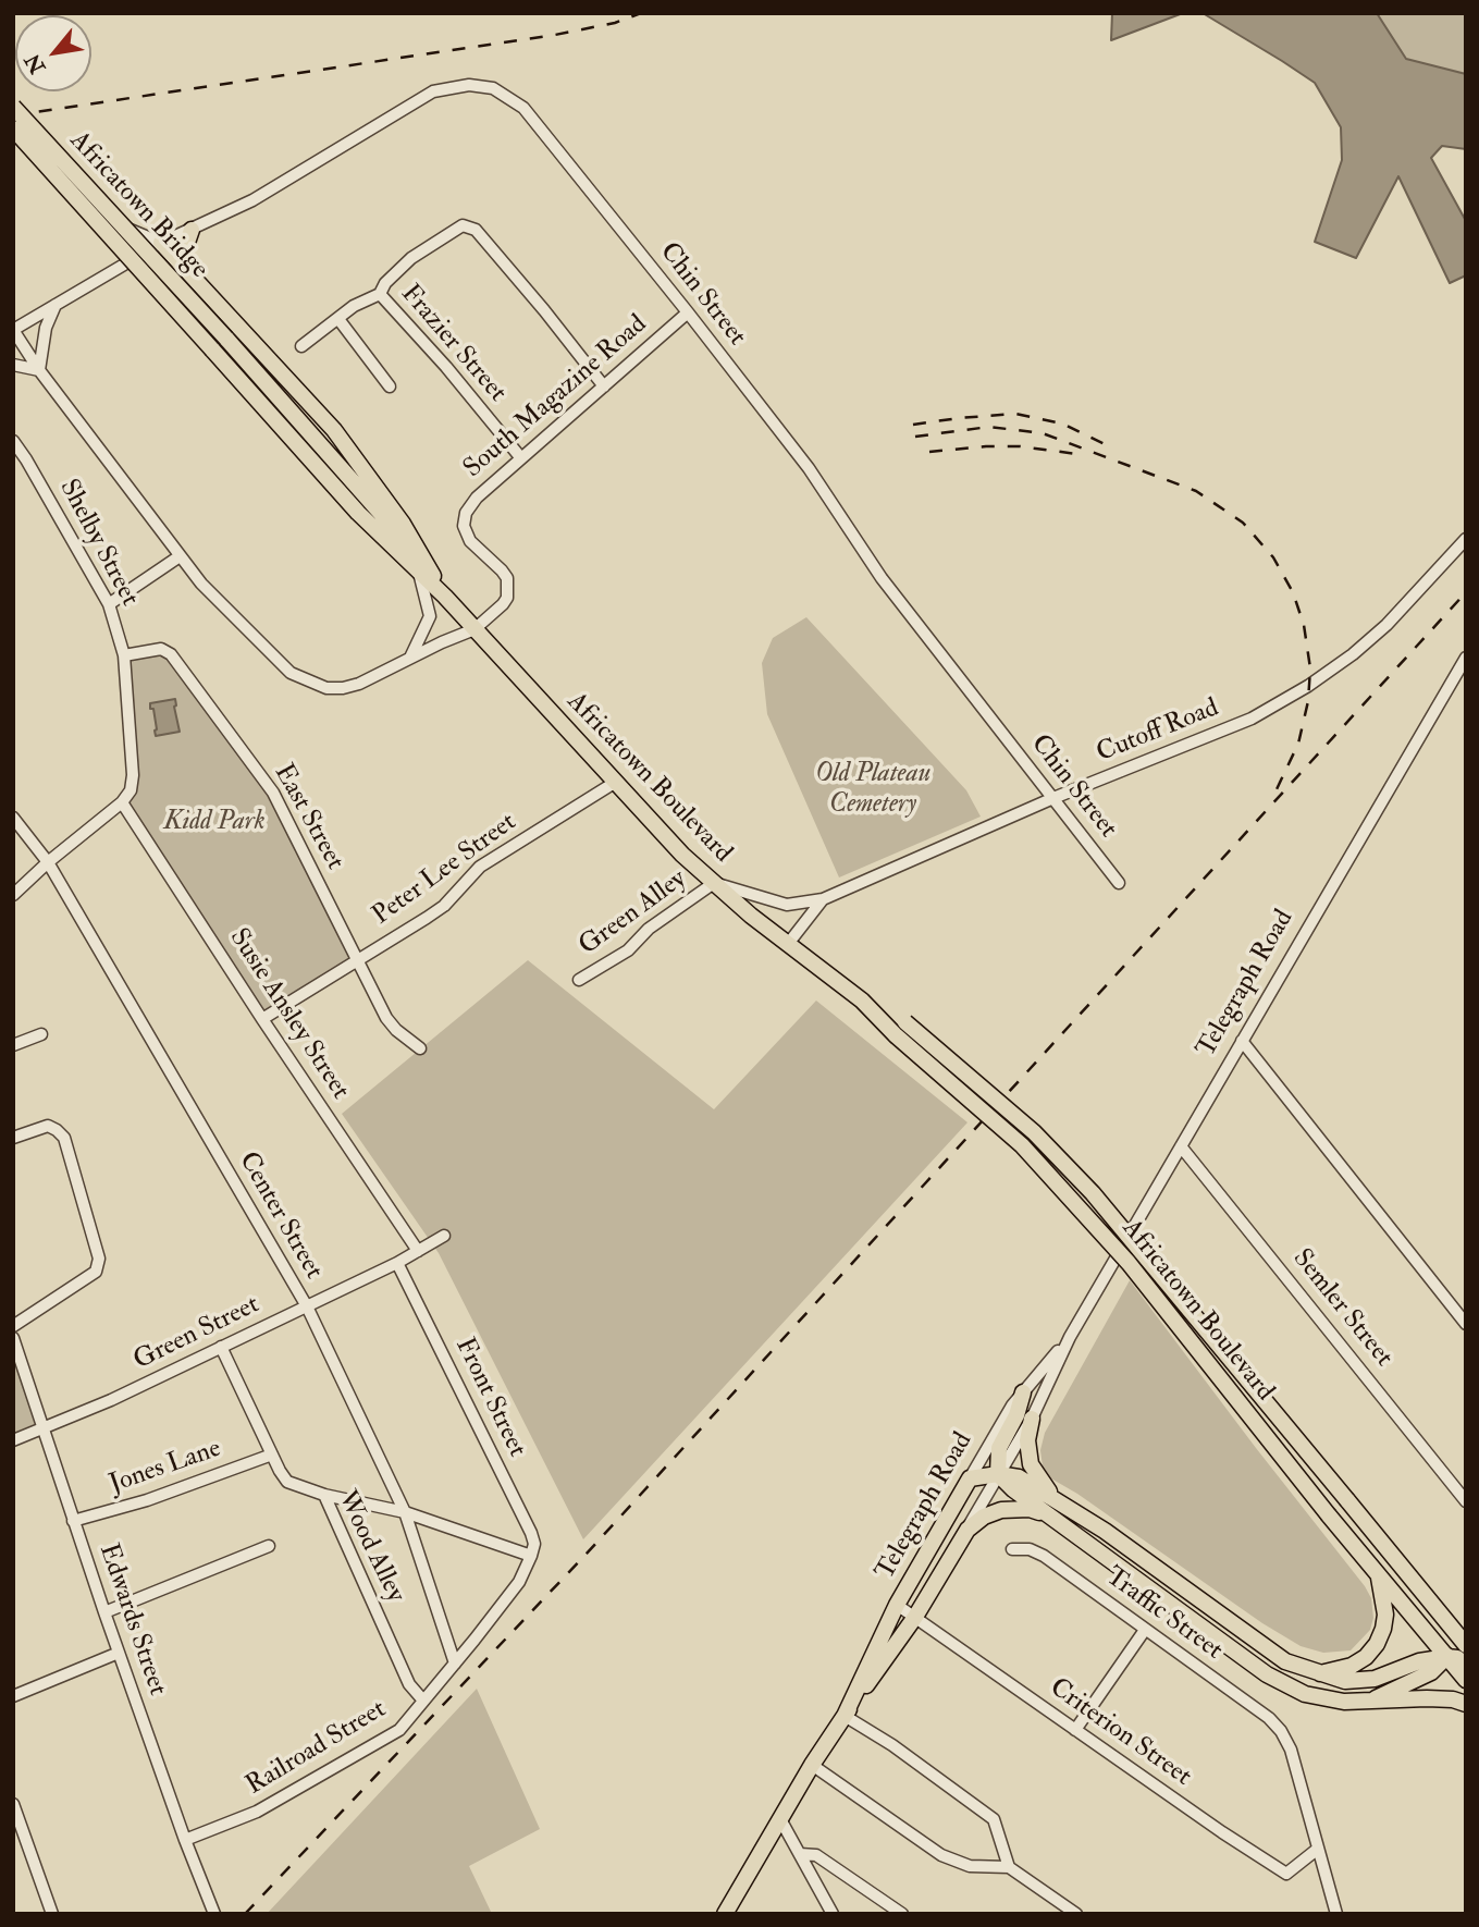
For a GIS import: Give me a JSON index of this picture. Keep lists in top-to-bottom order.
{
  "streets": {
    "main road": ["Africatown Bridge", "Africatown Boulevard", "Telegraph Road"],
    "street": [
      "Chin Street",
      "Frazier Street",
      "South Magazine Road",
      "Shelby Street",
      "Cutoff Road",
      "East Street",
      "Peter Lee Street",
      "Green Alley",
      "Susie Ansley Street",
      "Center Street",
      "Semler Street",
      "Green Street",
      "Front Street",
      "Jones Lane",
      "Wood Alley",
      "Traffic Street",
      "Edwards Street",
      "Criterion Street",
      "Railroad Street"
    ]
  },
  "crossings": [
    ["Africatown Bridge", "Africatown Boulevard"],
    ["Chin Street", "South Magazine Road"],
    ["Chin Street", "Cutoff Road"],
    ["Frazier Street", "South Magazine Road"],
    ["South Magazine Road", "Africatown Boulevard"],
    ["Shelby Street", "East Street"],
    ["Shelby Street", "Susie Ansley Street"],
    ["Cutoff Road", "Africatown Boulevard"],
    ["Cutoff Road", "Green Alley"],
    ["Africatown Boulevard", "Peter Lee Street"],
    ["Africatown Boulevard", "Green Alley"],
    ["East Street", "Peter Lee Street"],
    ["Peter Lee Street", "Susie Ansley Street"],
    ["Telegraph Road", "Semler Street"],
    ["Telegraph Road", "Criterion Street"],
    ["Susie Ansley Street", "Green Street"],
    ["Center Street", "Green Street"],
    ["Center Street", "Railroad Street"],
    ["Green Street", "Front Street"],
    ["Green Street", "Wood Alley"],
    ["Green Street", "Edwards Street"],
    ["Front Street", "Railroad Street"],
    ["Jones Lane", "Wood Alley"],
    ["Jones Lane", "Edwards Street"],
    ["Wood Alley", "Railroad Street"],
    ["Traffic Street", "Criterion Street"],
    ["Edwards Street", "Railroad Street"]
  ],
  "parks": ["Old Plateau Cemetery", "Kidd Park"],
  "north": "bottom left"
}
